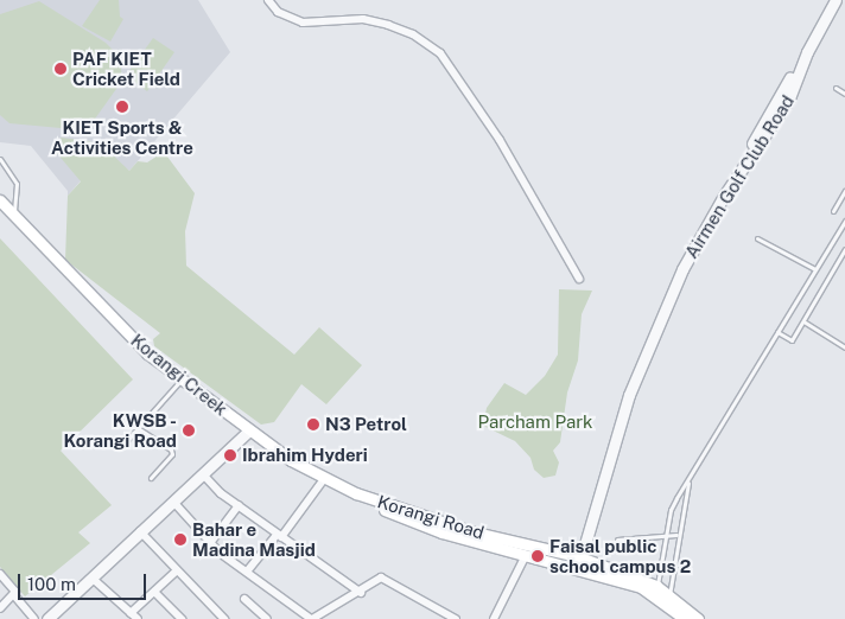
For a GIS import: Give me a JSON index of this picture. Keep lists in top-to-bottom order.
{
  "streets": {
    "main road": ["Korangi Creek", "Korangi Road"],
    "street": ["Airmen Golf Club Road"]
  },
  "crossings": [
    ["Airmen Golf Club Road", "Korangi Road"],
    ["Korangi Creek", "Korangi Road"]
  ],
  "parks": ["Parcham Park"],
  "places": [
    "PAF KIET Cricket Field",
    "KIET Sports & Activities Centre",
    "N3 Petrol",
    "KWSB - Korangi Road",
    "Ibrahim Hyderi",
    "Bahar e Madina Masjid",
    "Faisal public school campus 2"
  ],
  "scale_bar": "100 m"
}
